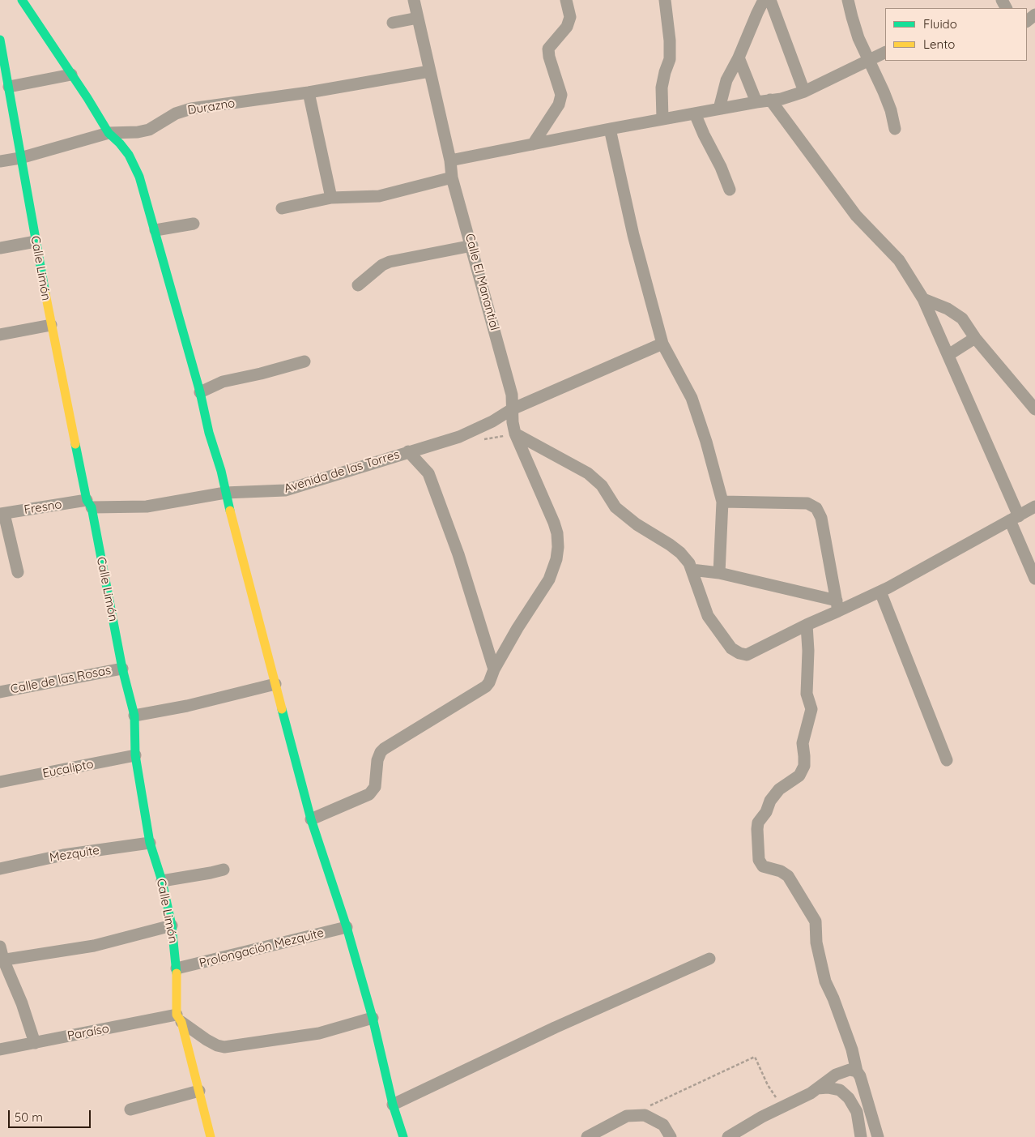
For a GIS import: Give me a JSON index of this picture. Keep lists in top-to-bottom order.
{
  "streets": {
    "street": [
      "Durazno",
      "Calle Limón",
      "Calle El Manantial",
      "Avenida de las Torres",
      "Fresno",
      "Calle de las Rosas",
      "Eucalipto",
      "Mezquite",
      "Prolongación Mezquite",
      "Paraíso"
    ]
  },
  "crossings": [
    ["Durazno", "Calle Limón"],
    ["Durazno", "Calle El Manantial"],
    ["Calle Limón", "Avenida de las Torres"],
    ["Calle Limón", "Fresno"],
    ["Calle Limón", "Calle de las Rosas"],
    ["Calle Limón", "Eucalipto"],
    ["Calle Limón", "Mezquite"],
    ["Calle Limón", "Prolongación Mezquite"],
    ["Calle Limón", "Paraíso"],
    ["Calle El Manantial", "Avenida de las Torres"],
    ["Avenida de las Torres", "Fresno"]
  ],
  "legend": ["Fluido", "Lento"],
  "scale_bar": "50 m"
}
